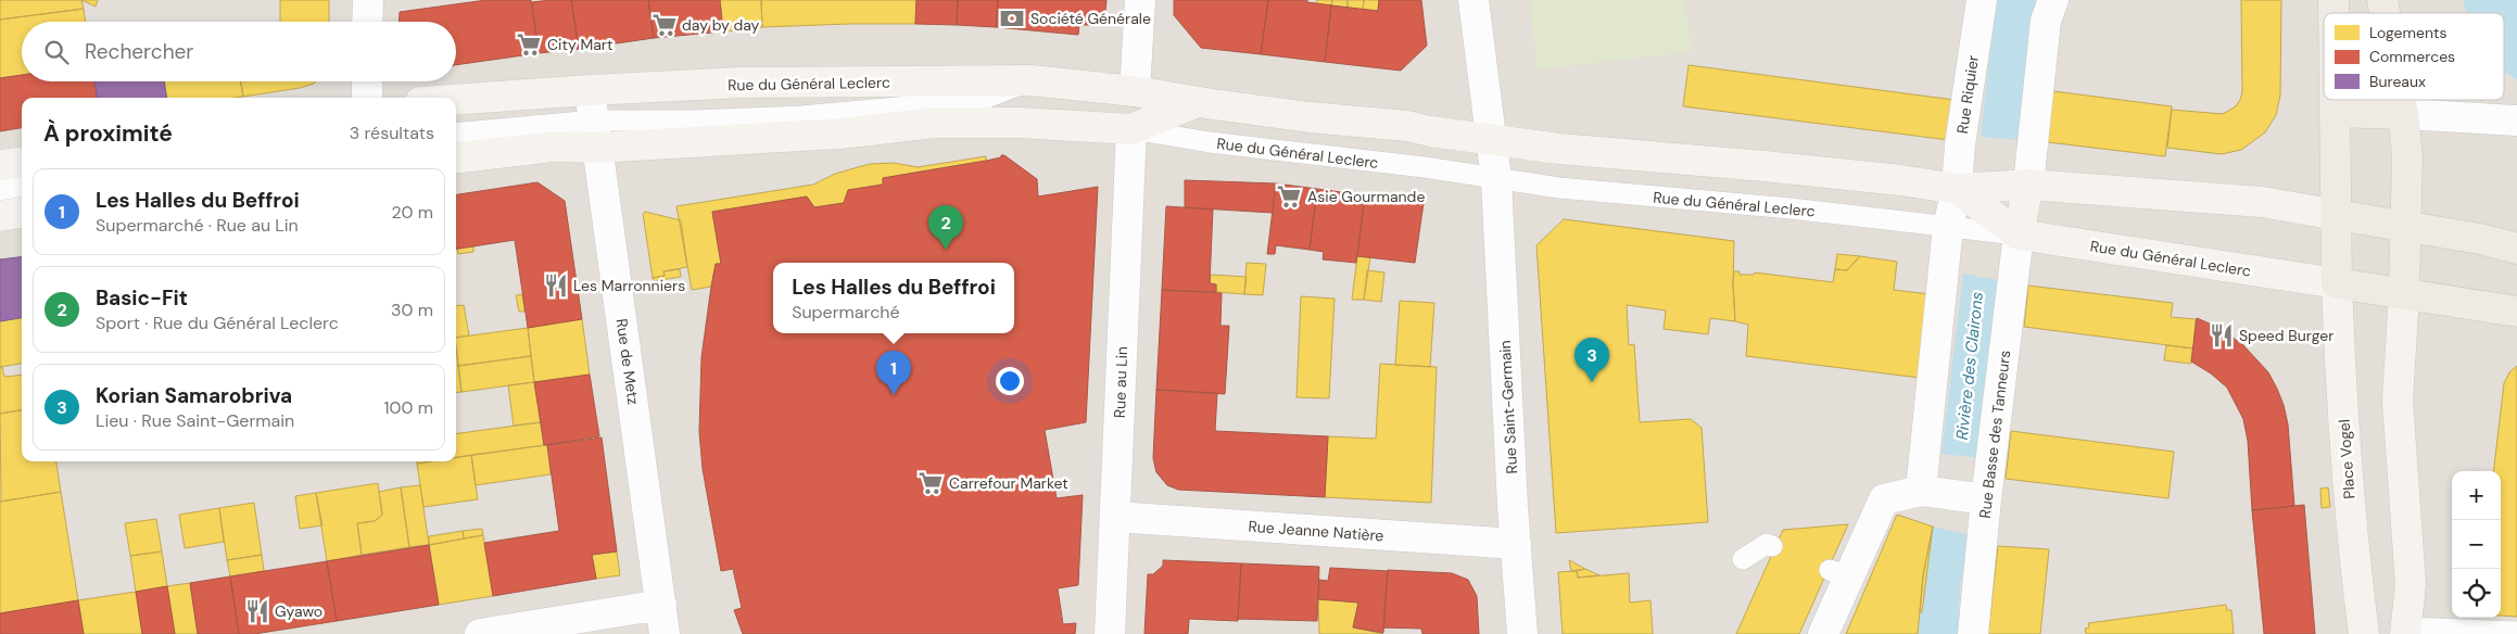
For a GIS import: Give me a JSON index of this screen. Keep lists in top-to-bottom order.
{
  "streets": {
    "main road": ["Rue du Général Leclerc", "Place Vogel"],
    "street": [
      "Rue Riquier",
      "Rue de Metz",
      "Rue au Lin",
      "Rue Saint-Germain",
      "Rue Basse des Tanneurs",
      "Rue Jeanne Natière"
    ]
  },
  "crossings": [
    ["Rue du Général Leclerc", "Rue Riquier"],
    ["Rue du Général Leclerc", "Rue de Metz"],
    ["Rue du Général Leclerc", "Rue au Lin"],
    ["Rue du Général Leclerc", "Rue Saint-Germain"],
    ["Rue du Général Leclerc", "Rue Basse des Tanneurs"],
    ["Rue du Général Leclerc", "Place Vogel"],
    ["Rue au Lin", "Rue Jeanne Natière"],
    ["Rue Saint-Germain", "Rue Jeanne Natière"]
  ],
  "water": ["Rivière des Clairons"],
  "places": {
    "bank": ["Société Générale"],
    "supermarket": [
      "day by day",
      "City Mart",
      "Asie Gourmande",
      "Carrefour Market"
    ],
    "restaurant": ["Les Marronniers", "Speed Burger", "Gyawo"]
  },
  "legend": ["Logements", "Commerces", "Bureaux"],
  "page": {
    "search": "Rechercher",
    "heading": ["À proximité", "3 résultats"],
    "list": [
      {
        "mark": "1",
        "name": "Les Halles du Beffroi",
        "note": "Supermarché · Rue au Lin",
        "value": "20 m"
      },
      {
        "mark": "2",
        "name": "Basic-Fit",
        "note": "Sport · Rue du Général Leclerc",
        "value": "30 m"
      },
      {
        "mark": "3",
        "name": "Korian Samarobriva",
        "note": "Lieu · Rue Saint-Germain",
        "value": "100 m"
      }
    ],
    "pins": ["2", "3", "1"],
    "popup": ["Les Halles du Beffroi", "Supermarché"],
    "map_buttons": ["+", "−"]
  }
}
